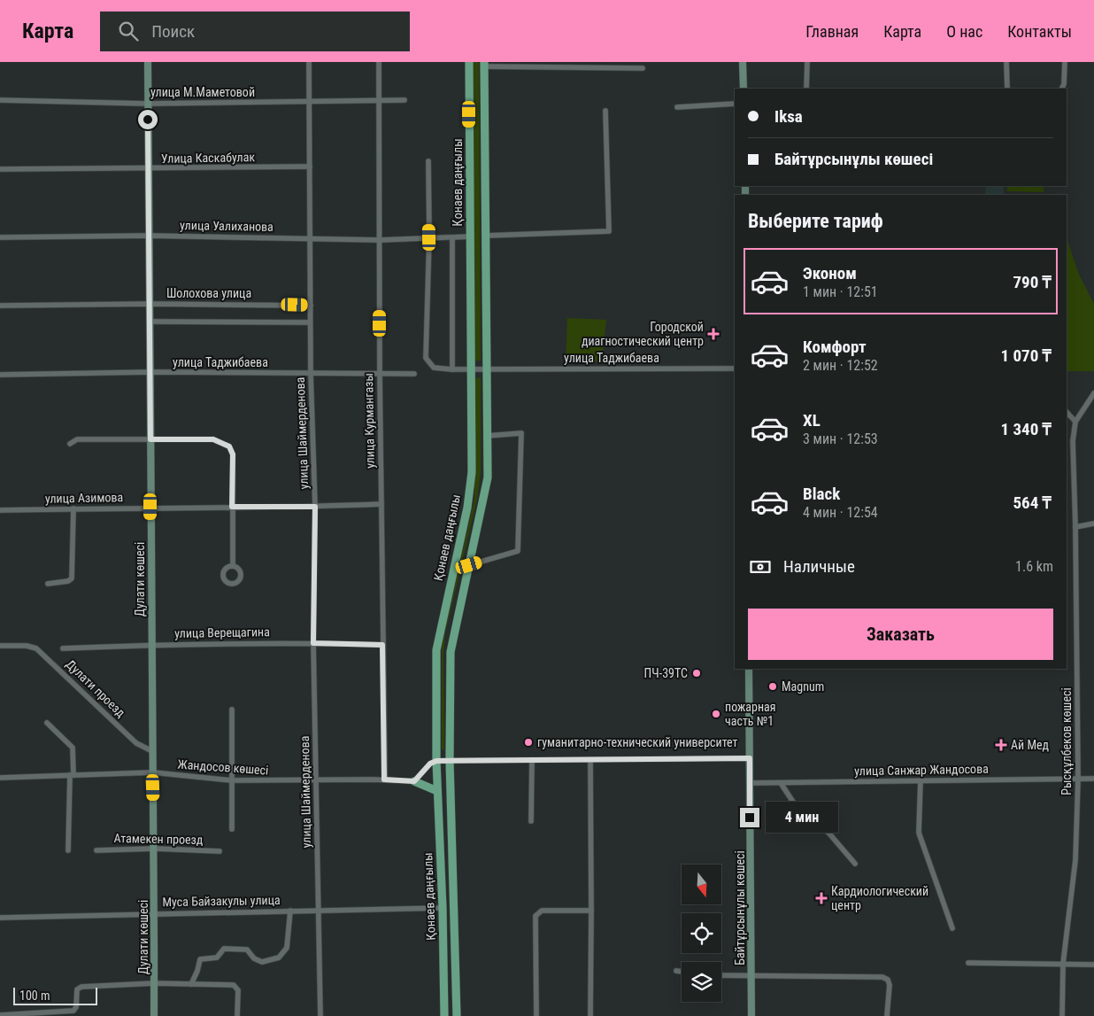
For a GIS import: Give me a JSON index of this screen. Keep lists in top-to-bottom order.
{
  "streets": {
    "main road": ["Қонаев даңғылы", "Дулати көшесі", "Байтұрсынұлы көшесі"],
    "street": [
      "улица М.Маметовой",
      "Улица Каскабулак",
      "улица Уалиханова",
      "Шолохова улица",
      "улица Таджибаева",
      "улица Курмангазы",
      "улица Шаймерденова",
      "улица Азимова",
      "улица Верещагина",
      "Дулати проезд",
      "Рысқұлбеков көшесі",
      "Жандосов көшесі",
      "улица Санжар Жандосова",
      "Атамекен проезд",
      "Муса Байзакулы улица"
    ]
  },
  "crossings": [
    ["улица М.Маметовой", "улица Курмангазы"],
    ["улица М.Маметовой", "улица Шаймерденова"],
    ["улица М.Маметовой", "Дулати көшесі"],
    ["Улица Каскабулак", "улица Шаймерденова"],
    ["Улица Каскабулак", "Дулати көшесі"],
    ["Қонаев даңғылы", "улица Уалиханова"],
    ["Қонаев даңғылы", "улица Таджибаева"],
    ["Қонаев даңғылы", "Муса Байзакулы улица"],
    ["улица Уалиханова", "улица Таджибаева"],
    ["улица Уалиханова", "улица Курмангазы"],
    ["улица Уалиханова", "улица Шаймерденова"],
    ["улица Уалиханова", "Дулати көшесі"],
    ["Шолохова улица", "улица Шаймерденова"],
    ["Шолохова улица", "Дулати көшесі"],
    ["улица Таджибаева", "улица Курмангазы"],
    ["улица Таджибаева", "улица Шаймерденова"],
    ["улица Таджибаева", "Дулати көшесі"],
    ["улица Курмангазы", "улица Азимова"],
    ["улица Курмангазы", "улица Верещагина"],
    ["улица Курмангазы", "Жандосов көшесі"],
    ["улица Шаймерденова", "улица Азимова"],
    ["улица Шаймерденова", "улица Верещагина"],
    ["улица Шаймерденова", "Жандосов көшесі"],
    ["улица Шаймерденова", "Муса Байзакулы улица"],
    ["улица Азимова", "Дулати көшесі"],
    ["Дулати көшесі", "улица Верещагина"],
    ["Дулати көшесі", "Дулати проезд"],
    ["Дулати көшесі", "Жандосов көшесі"],
    ["Дулати көшесі", "Атамекен проезд"],
    ["Дулати көшесі", "Муса Байзакулы улица"],
    ["Рысқұлбеков көшесі", "улица Санжар Жандосова"],
    ["улица Санжар Жандосова", "Байтұрсынұлы көшесі"]
  ],
  "places": {
    "health": ["Городской диагностический центр", "Ай Мед", "Кардиологический центр"],
    "other": [
      "ПЧ-39ТС",
      "Magnum",
      "пожарная часть №1",
      "гуманитарно-технический университет"
    ]
  },
  "scale_bar": "100 m",
  "north": "bottom",
  "page": {
    "header": "Карта",
    "search": "Поиск",
    "nav": [
      "Главная",
      "Карта",
      "О нас",
      "Контакты"
    ],
    "banner": ["Iksa", "Байтұрсынұлы көшесі"],
    "heading": "Выберите тариф",
    "list": [
      {
        "name": "Эконом",
        "note": "1 мин · 12:51",
        "value": "790 ₸"
      },
      {
        "name": "Комфорт",
        "note": "2 мин · 12:52",
        "value": "1 070 ₸"
      },
      {
        "name": "XL",
        "note": "3 мин · 12:53",
        "value": "1 340 ₸"
      },
      {
        "name": "Black",
        "note": "4 мин · 12:54",
        "value": "564 ₸"
      }
    ],
    "pay": ["Наличные", "1.6 km"],
    "buttons": "Заказать",
    "bubble": "4 мин",
    "scale": "100 m"
  }
}
